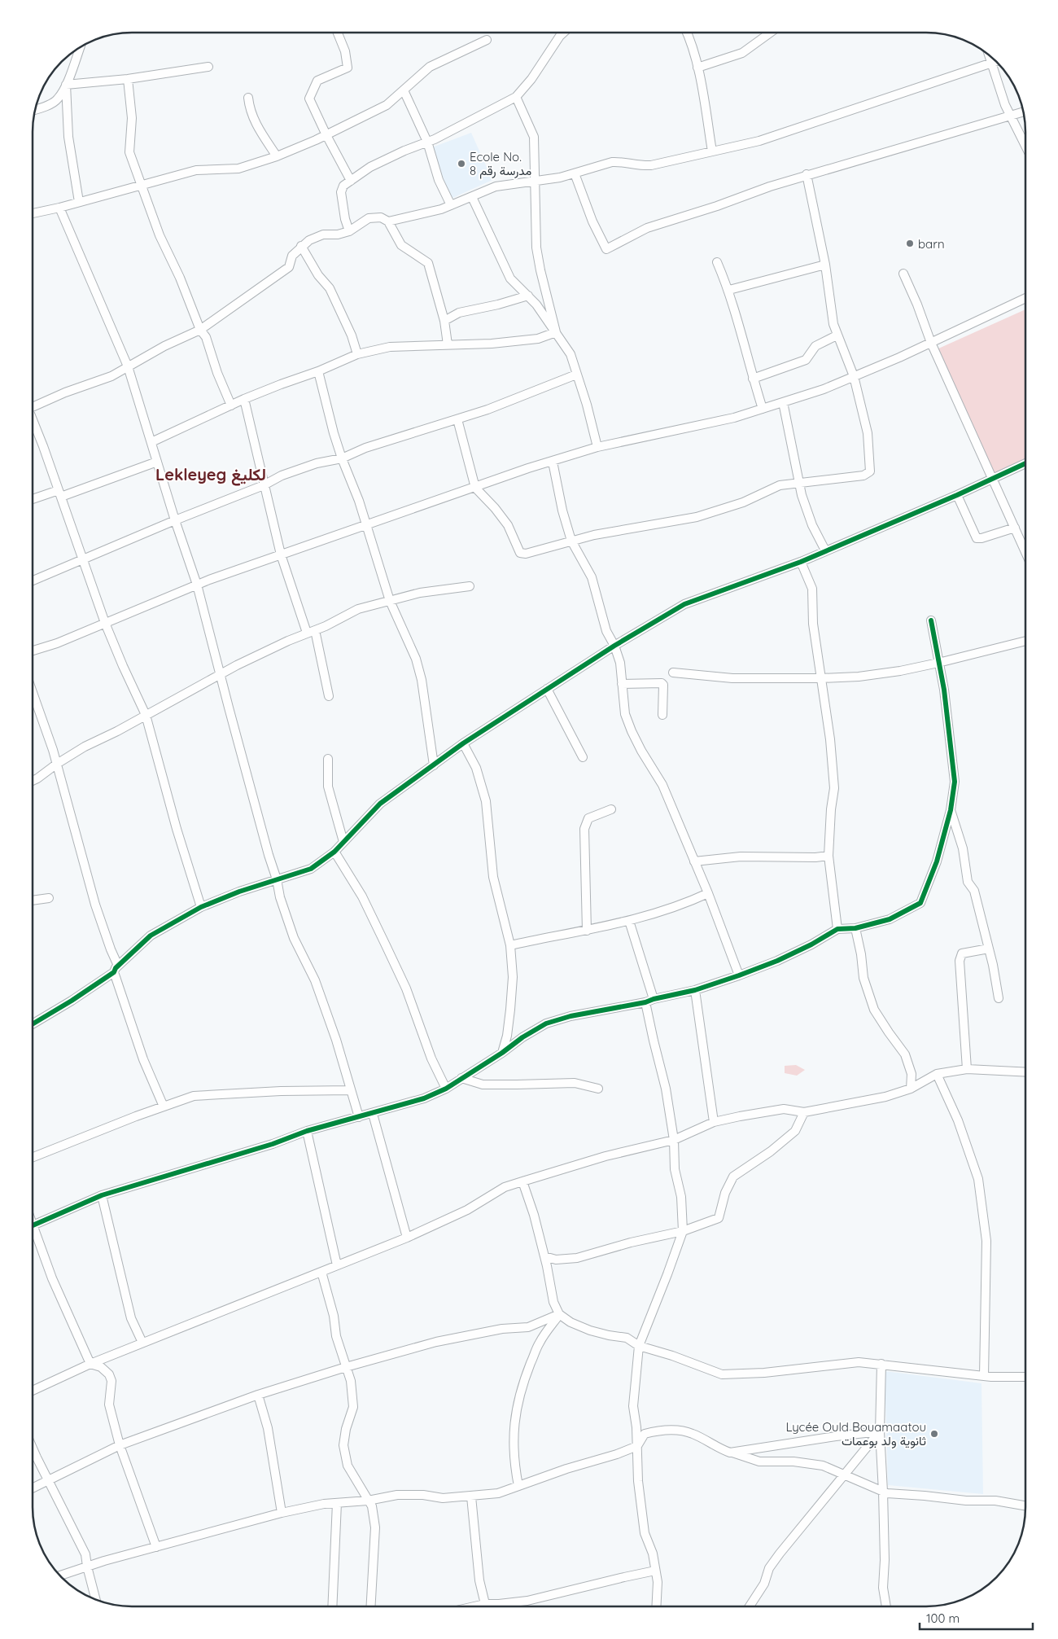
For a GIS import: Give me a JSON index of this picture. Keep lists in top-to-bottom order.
{
  "districts": ["Lekleyeg لكليغ"],
  "places": ["Ecole No. 8 مدرسة رقم", "barn", "Lycée Ould Bouamaatou ثانوية ولد بوعمات"],
  "scale_bar": "100 m"
}
